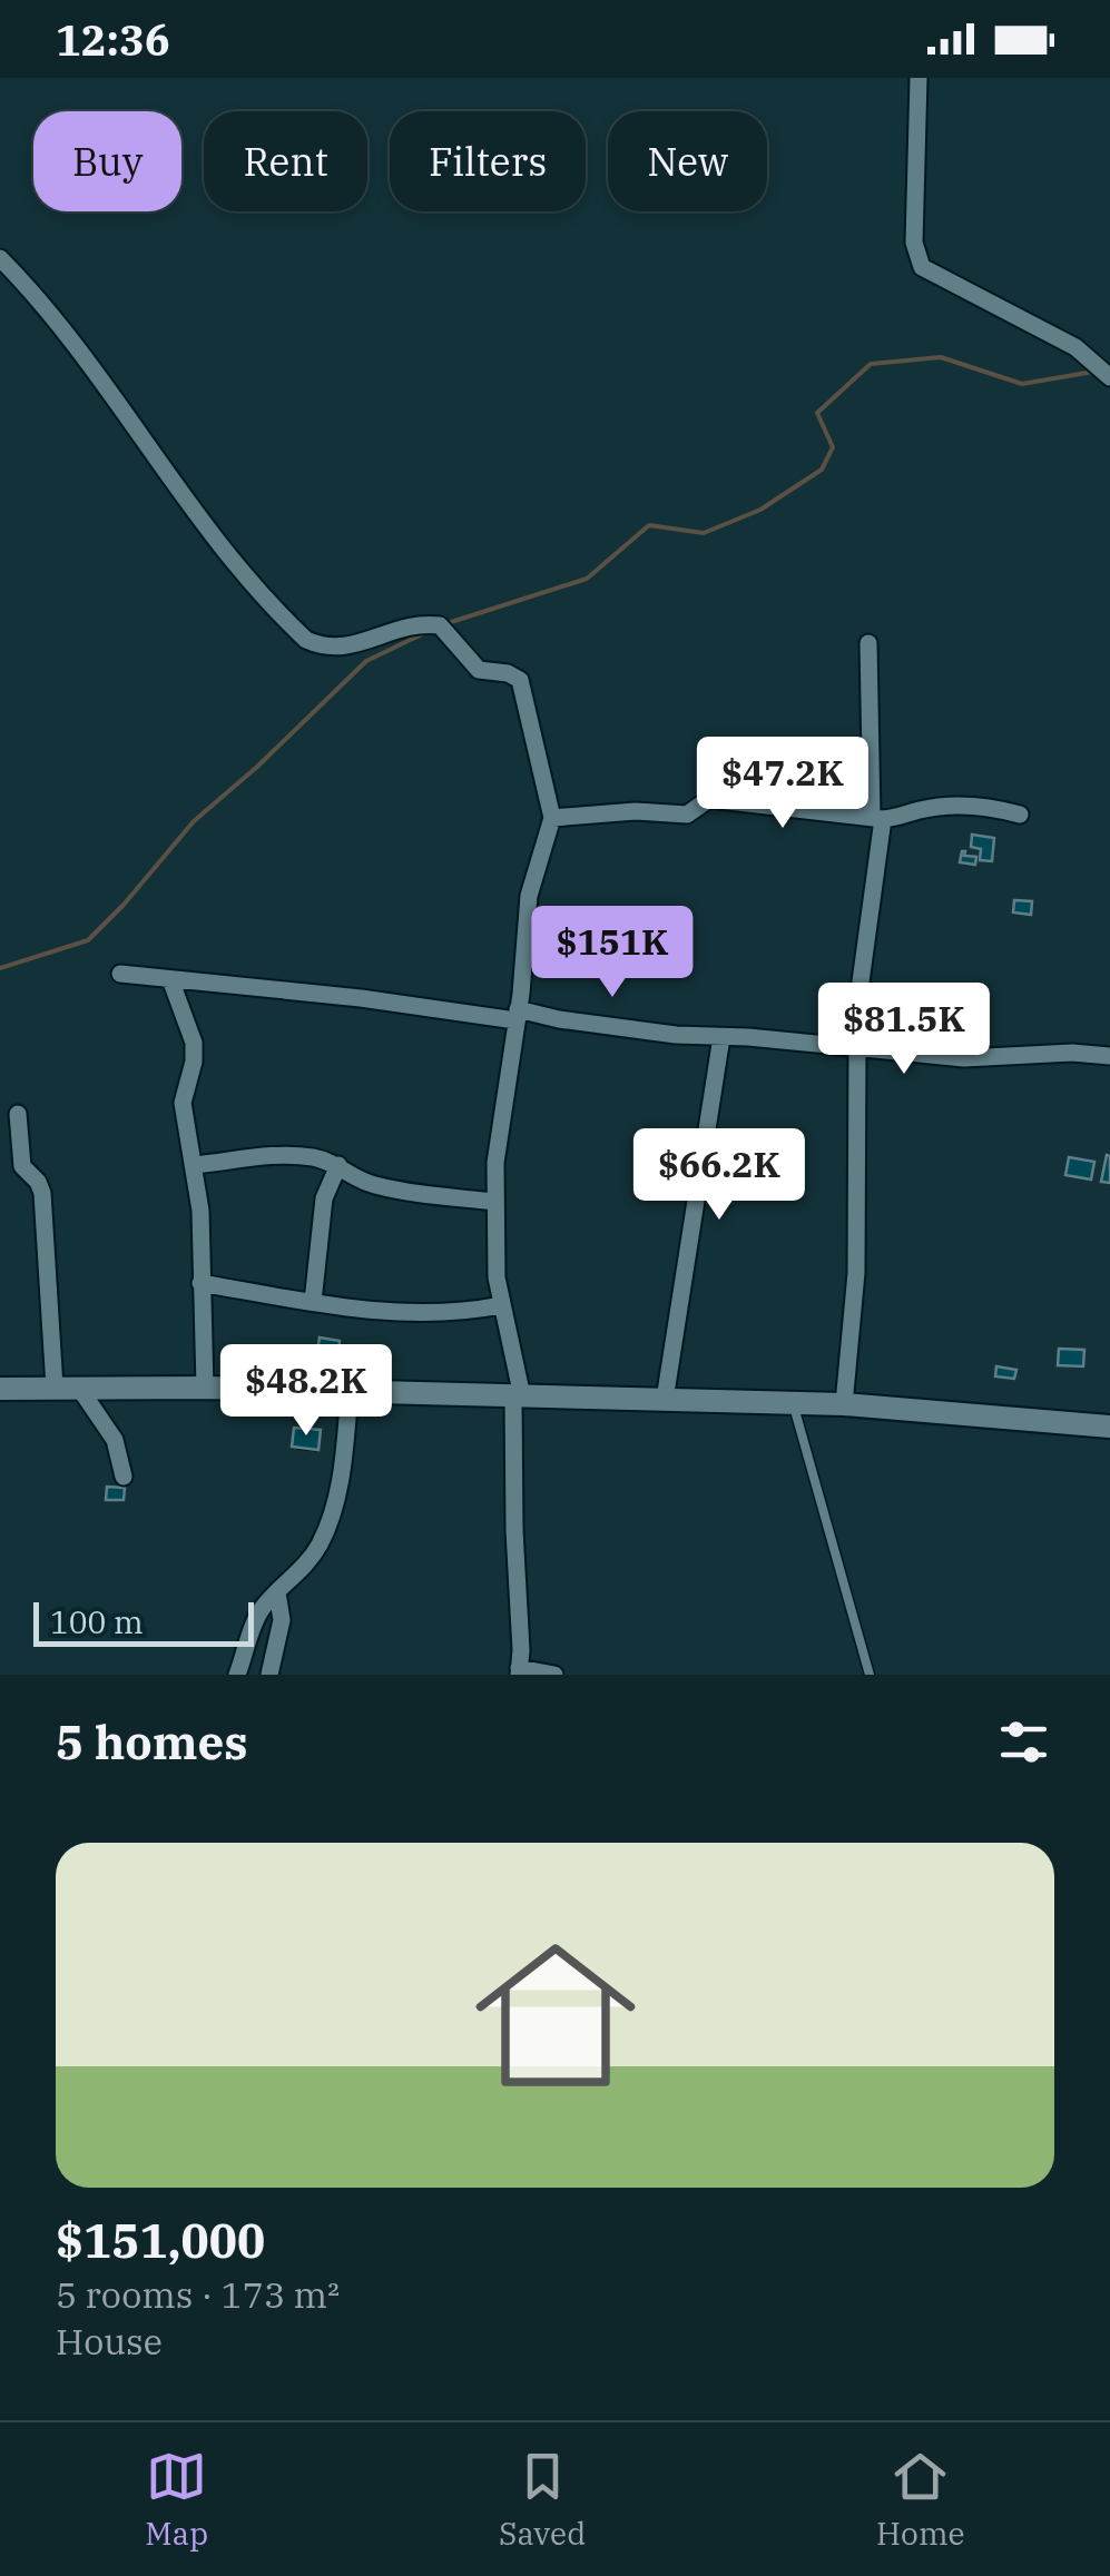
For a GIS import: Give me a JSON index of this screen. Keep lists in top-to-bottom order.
{
  "scale_bar": "100 m",
  "page": {
    "status": "12:36",
    "chip": [
      "Buy",
      "Rent",
      "Filters",
      "New"
    ],
    "price": [
      "$47.2K",
      "$151K",
      "$81.5K",
      "$66.2K",
      "$48.2K"
    ],
    "scale": "100 m",
    "heading": "5 homes",
    "list": [
      {
        "name": "$151,000",
        "note": "5 rooms · 173 m² · House"
      }
    ],
    "tabs": ["Map", "Saved", "Home"]
  }
}
